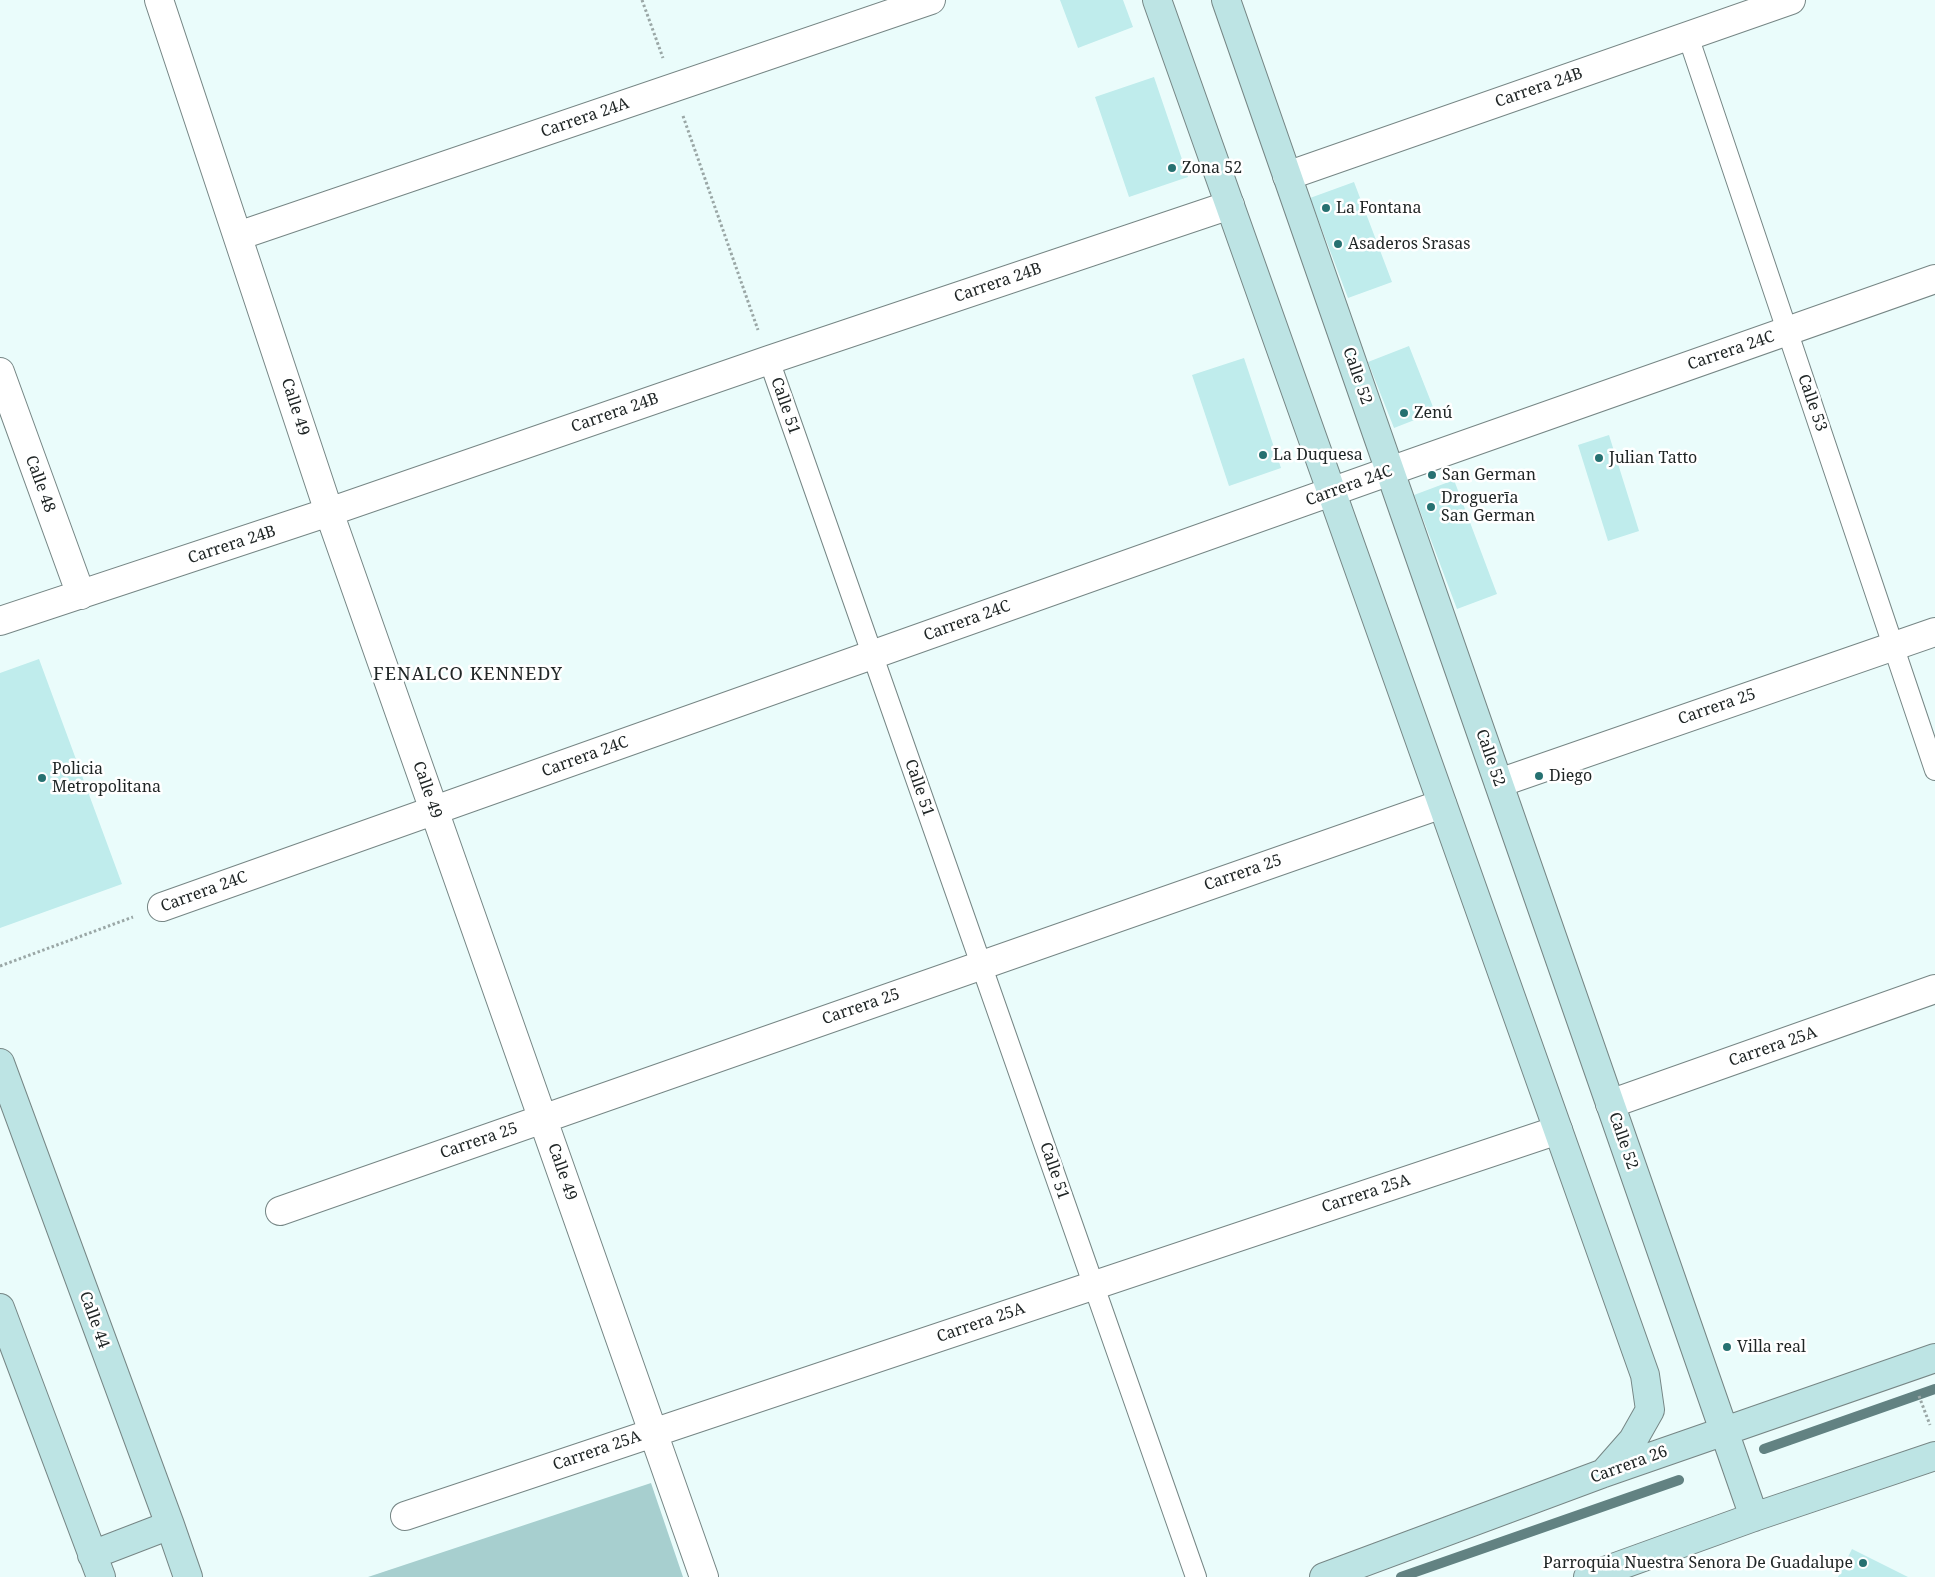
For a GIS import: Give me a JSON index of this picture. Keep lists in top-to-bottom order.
{
  "streets": {
    "street": [
      "Carrera 24B",
      "Carrera 24A",
      "Carrera 24C",
      "Calle 52",
      "Calle 49",
      "Calle 48",
      "Carrera 25",
      "Carrera 25A",
      "Calle 44",
      "Carrera 26"
    ],
    "lane": ["Calle 53", "Calle 51"]
  },
  "crossings": [
    ["Carrera 24B", "Calle 52"],
    ["Carrera 24B", "Calle 53"],
    ["Carrera 24B", "Calle 51"],
    ["Carrera 24B", "Calle 49"],
    ["Carrera 24B", "Calle 48"],
    ["Carrera 24A", "Calle 51"],
    ["Carrera 24A", "Calle 49"],
    ["Carrera 24C", "Calle 52"],
    ["Carrera 24C", "Calle 53"],
    ["Carrera 24C", "Calle 51"],
    ["Carrera 24C", "Calle 49"],
    ["Calle 52", "Carrera 25"],
    ["Calle 52", "Carrera 25A"],
    ["Calle 52", "Carrera 26"],
    ["Calle 53", "Carrera 25"],
    ["Calle 51", "Carrera 25"],
    ["Calle 51", "Carrera 25A"],
    ["Calle 49", "Carrera 25"],
    ["Calle 49", "Carrera 25A"]
  ],
  "districts": ["FENALCO KENNEDY"],
  "places": [
    "Zona 52",
    "La Fontana",
    "Asaderos Srasas",
    "Zenú",
    "La Duquesa",
    "Julian Tatto",
    "San German",
    "Droguerīa San German",
    "Diego",
    "Policia Metropolitana",
    "Villa real",
    "Parroquia Nuestra Senora De Guadalupe"
  ]
}
